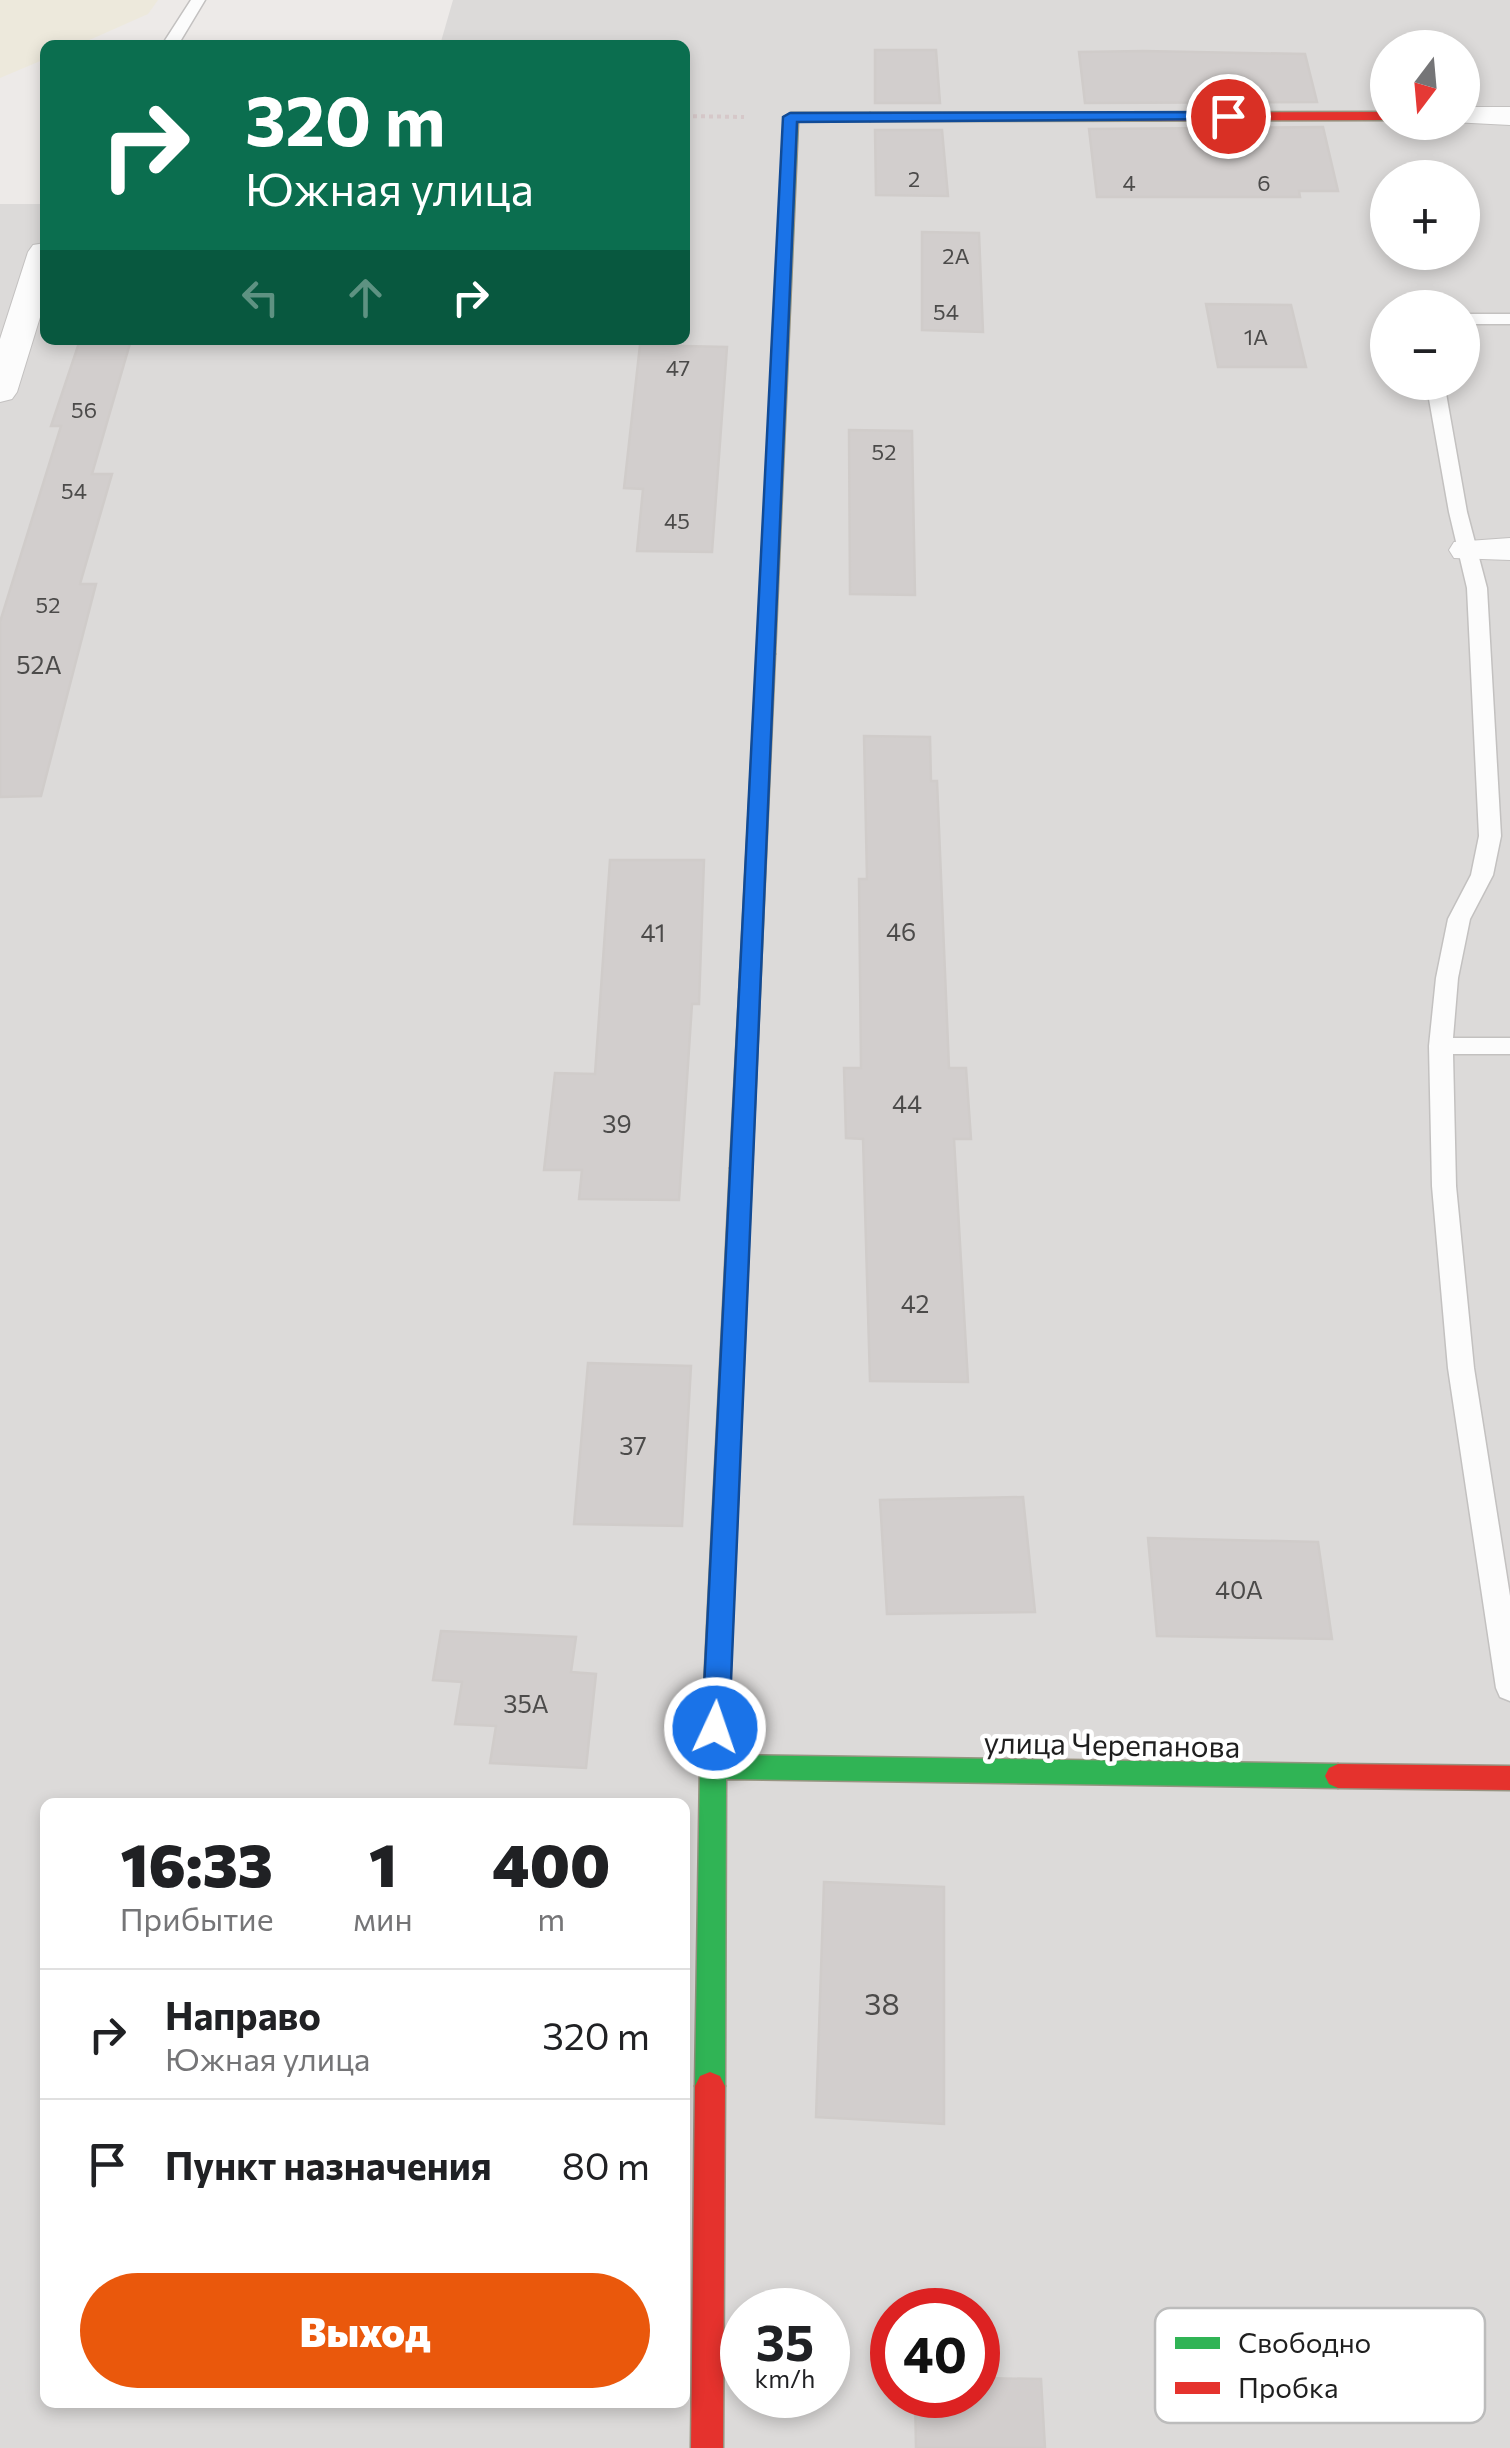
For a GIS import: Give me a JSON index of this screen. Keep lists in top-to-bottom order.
{
  "streets": {
    "street": ["улица Черепанова"]
  },
  "house_numbers": [
    "2",
    "4",
    "6",
    "2А",
    "54",
    "1А",
    "47",
    "56",
    "52",
    "54",
    "45",
    "52",
    "52А",
    "46",
    "41",
    "44",
    "39",
    "42",
    "37",
    "40А",
    "35А",
    "38"
  ],
  "legend": ["Свободно", "Пробка"],
  "north": "bottom",
  "page": {
    "map_buttons": ["+", "−"],
    "turn": ["320 m", "Южная улица"],
    "eta": [
      "16:33",
      "Прибытие",
      "1",
      "мин",
      "400",
      "m"
    ],
    "list": [
      {
        "name": "Направо",
        "note": "Южная улица",
        "value": "320 m"
      },
      {
        "name": "Пункт назначения",
        "value": "80 m"
      }
    ],
    "buttons": "Выход",
    "speed": "35 km/h",
    "limit": "40"
  }
}
